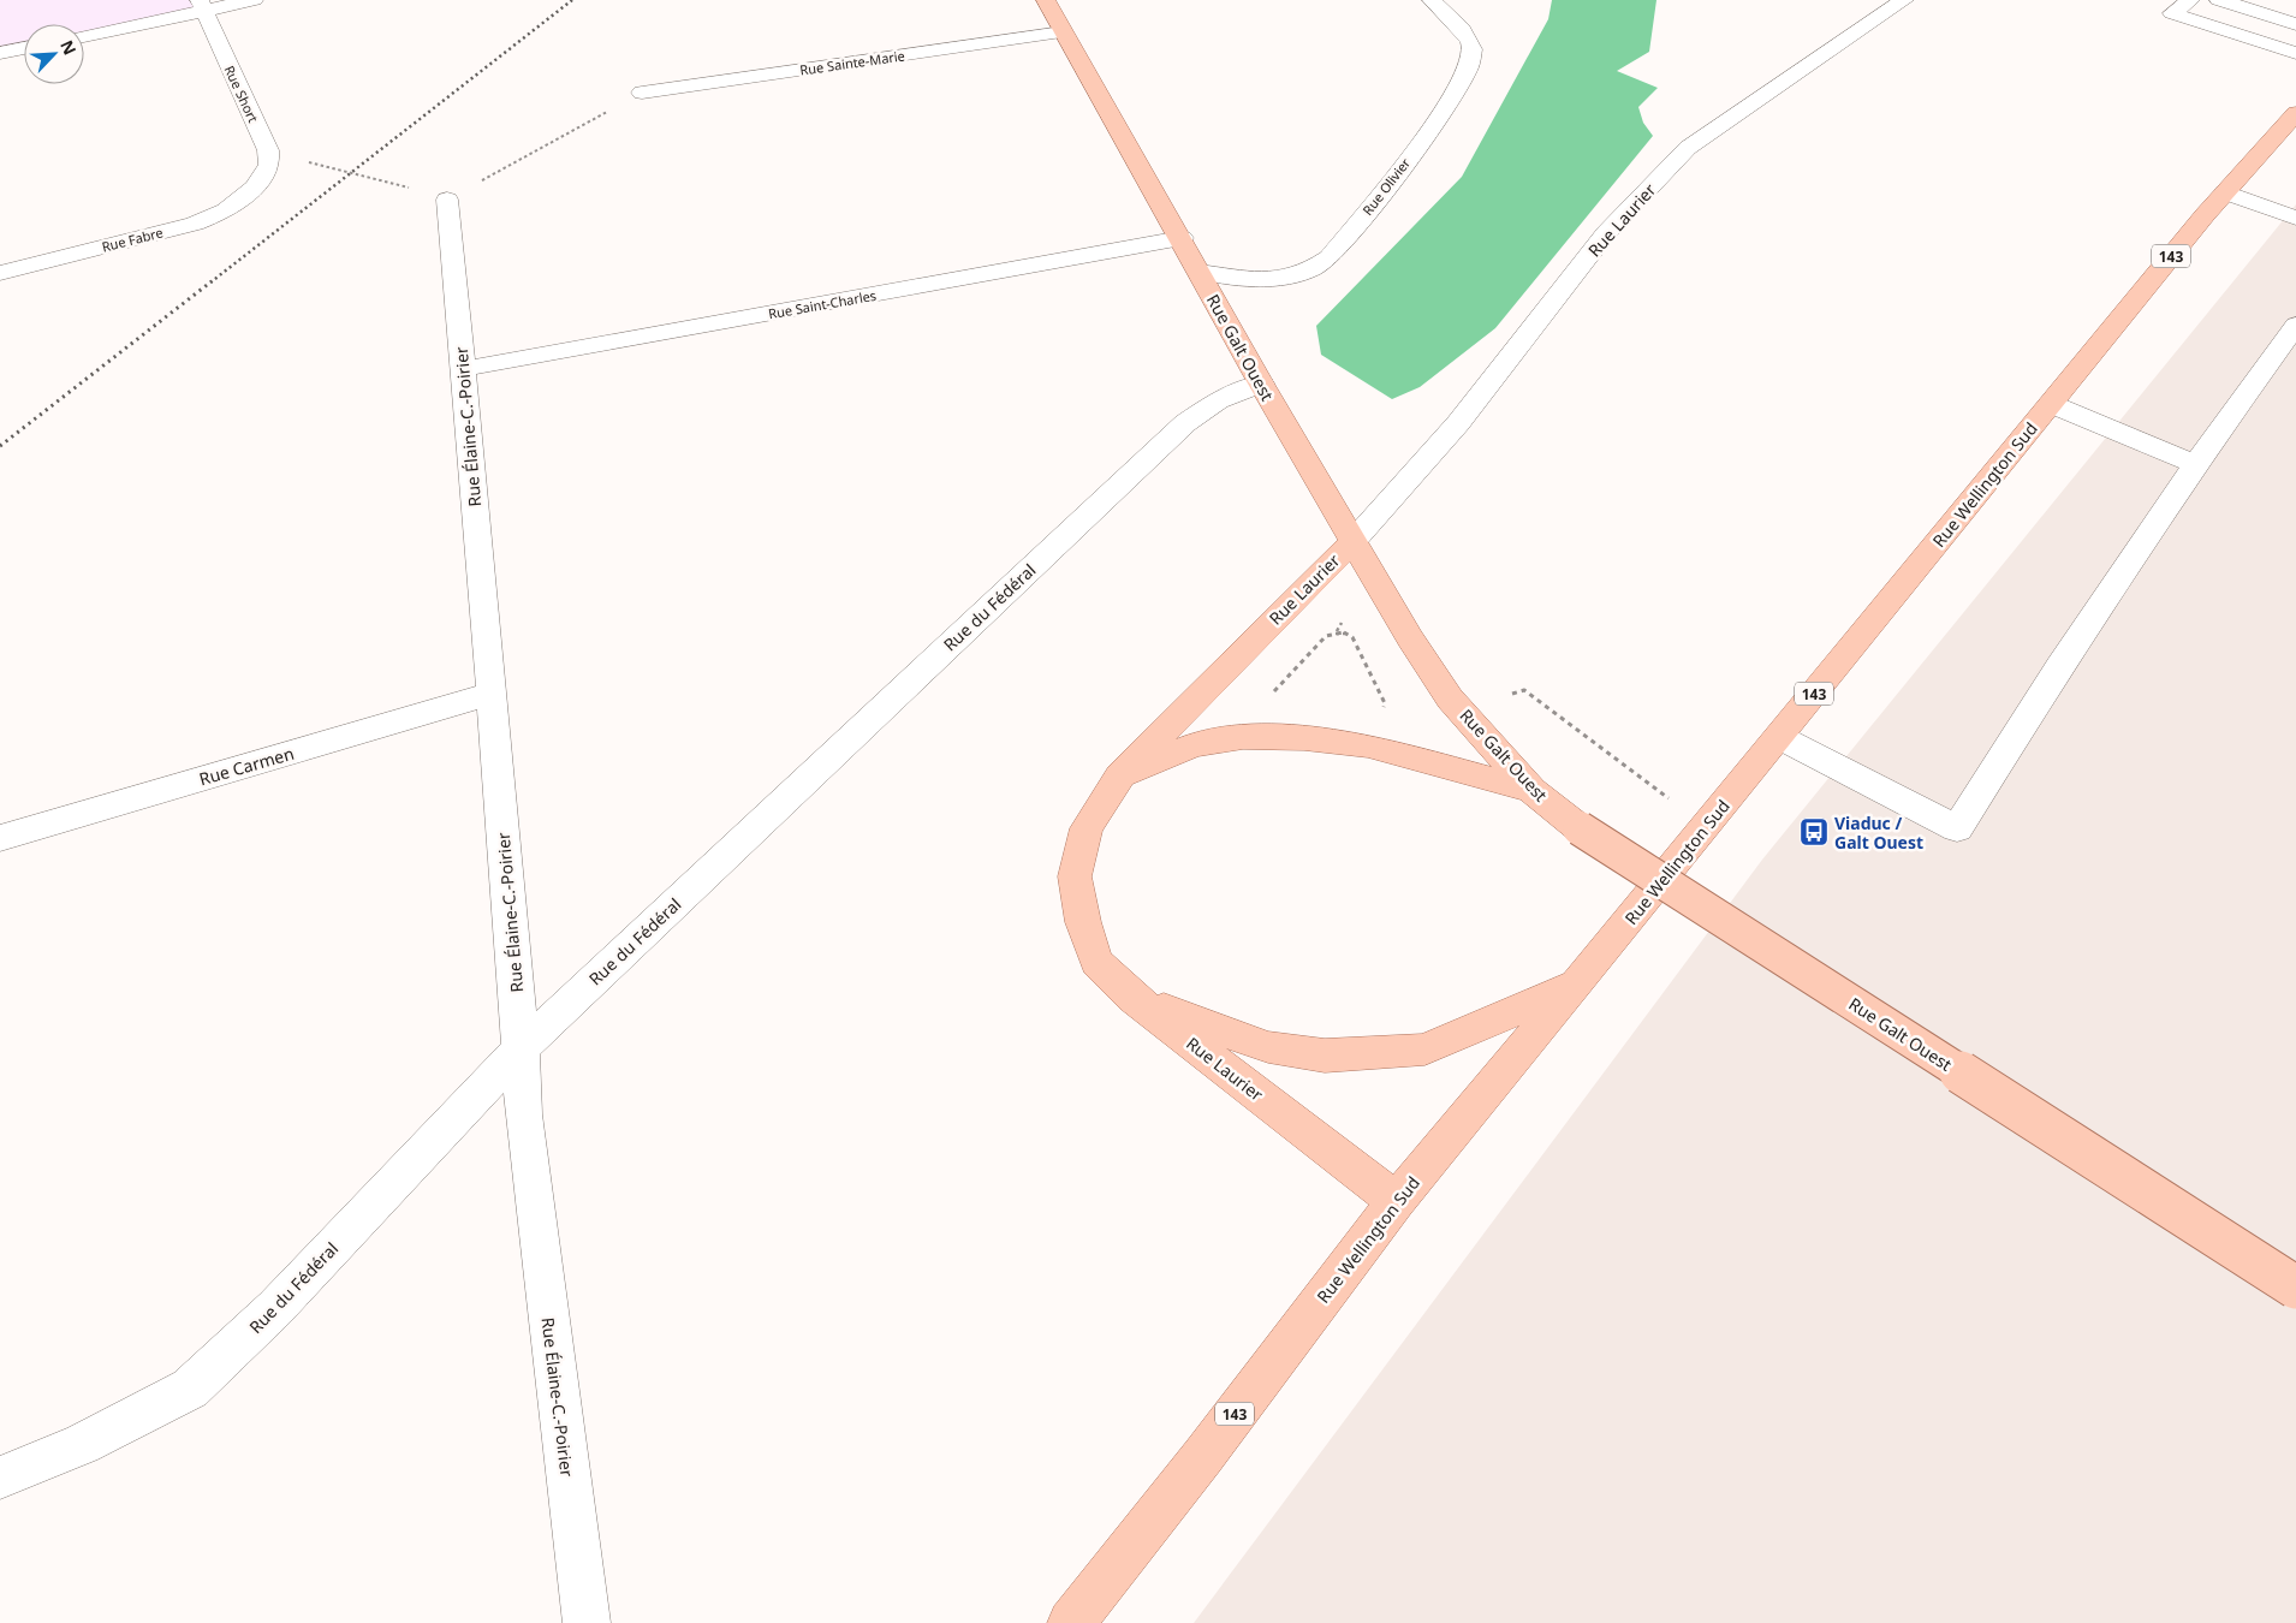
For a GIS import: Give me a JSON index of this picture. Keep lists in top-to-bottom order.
{
  "streets": {
    "main road": [
      "Rue Laurier",
      "143",
      "Rue Galt Ouest",
      "Rue Wellington Sud"
    ],
    "street": [
      "Rue Sainte-Marie",
      "Rue Short",
      "Rue Olivier",
      "Rue Fabre",
      "Rue Saint-Charles",
      "Rue Élaine-C.-Poirier",
      "Rue du Fédéral",
      "Rue Carmen"
    ]
  },
  "crossings": [
    ["Rue Sainte-Marie", "Rue Galt Ouest"],
    ["Rue Short", "Rue Fabre"],
    ["Rue Olivier", "Rue Galt Ouest"],
    ["Rue Laurier", "Rue Galt Ouest"],
    ["Rue Laurier", "Rue Wellington Sud"],
    ["Rue Saint-Charles", "Rue Galt Ouest"],
    ["Rue Saint-Charles", "Rue Élaine-C.-Poirier"],
    ["Rue Galt Ouest", "Rue du Fédéral"],
    ["Rue Élaine-C.-Poirier", "Rue du Fédéral"],
    ["Rue Élaine-C.-Poirier", "Rue Carmen"]
  ],
  "places": {
    "bus stop": ["Viaduc / Galt Ouest"]
  },
  "north": "top right"
}
